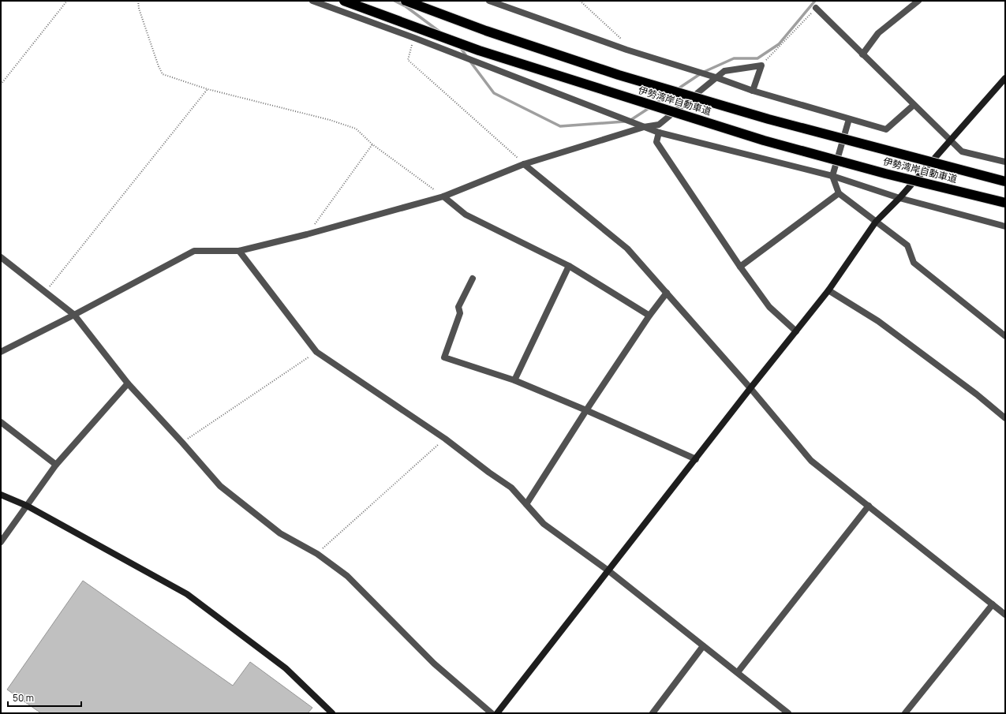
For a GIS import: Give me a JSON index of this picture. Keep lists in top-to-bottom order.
{
  "streets": {
    "highway": ["伊勢湾岸自動車道"]
  },
  "scale_bar": "50 m"
}
